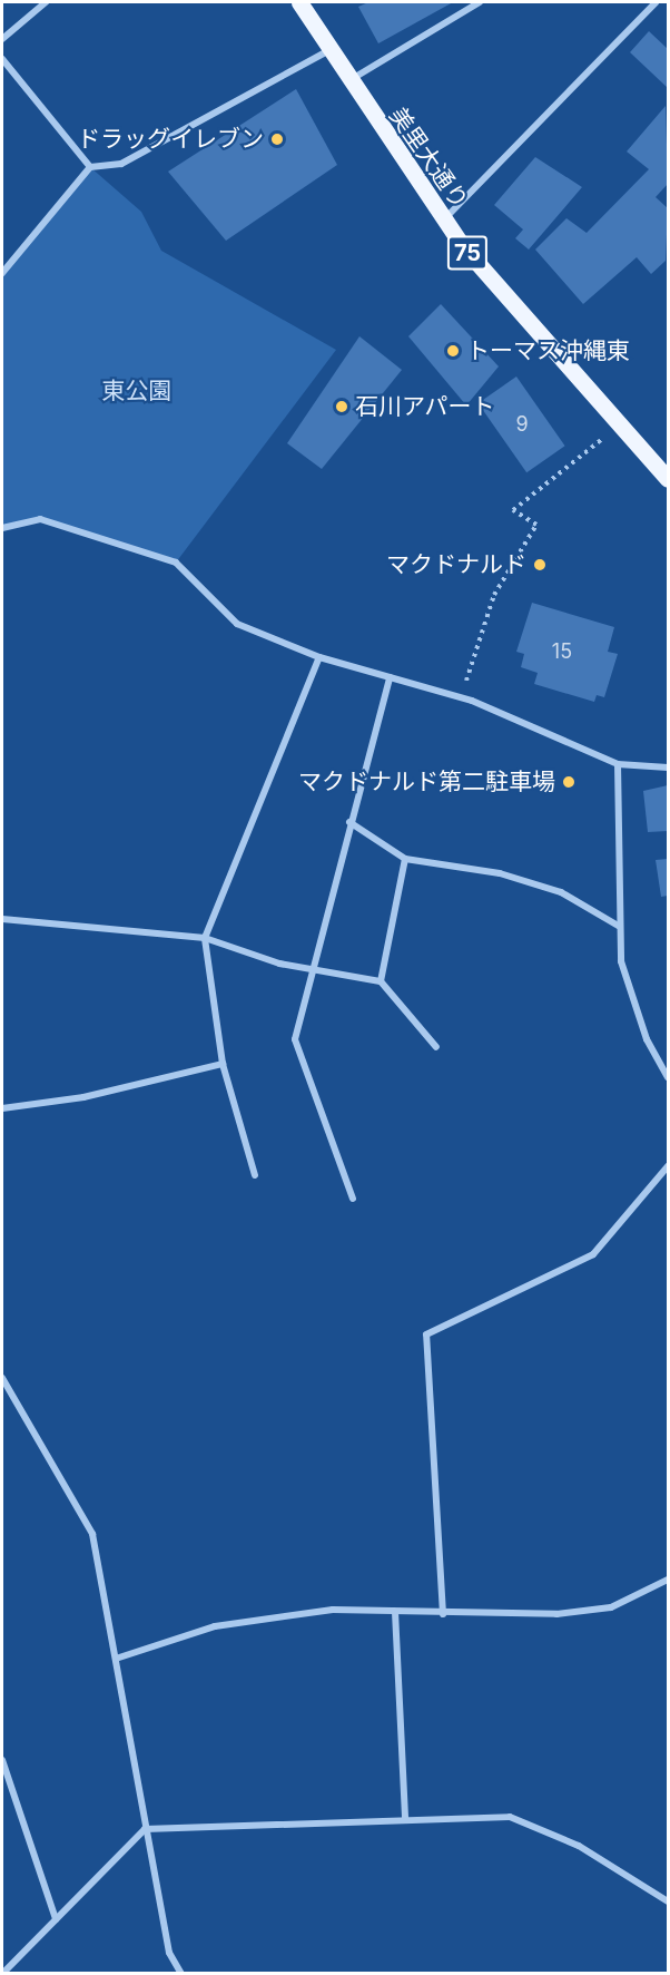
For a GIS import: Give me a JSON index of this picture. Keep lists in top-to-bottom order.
{
  "streets": {
    "main road": ["美里大通り", "75"]
  },
  "parks": ["東公園"],
  "places": [
    "ドラッグイレブン",
    "トーマス沖縄東",
    "石川アパート",
    "マクドナルド",
    "マクドナルド第二駐車場"
  ],
  "house_numbers": ["9", "15"]
}
